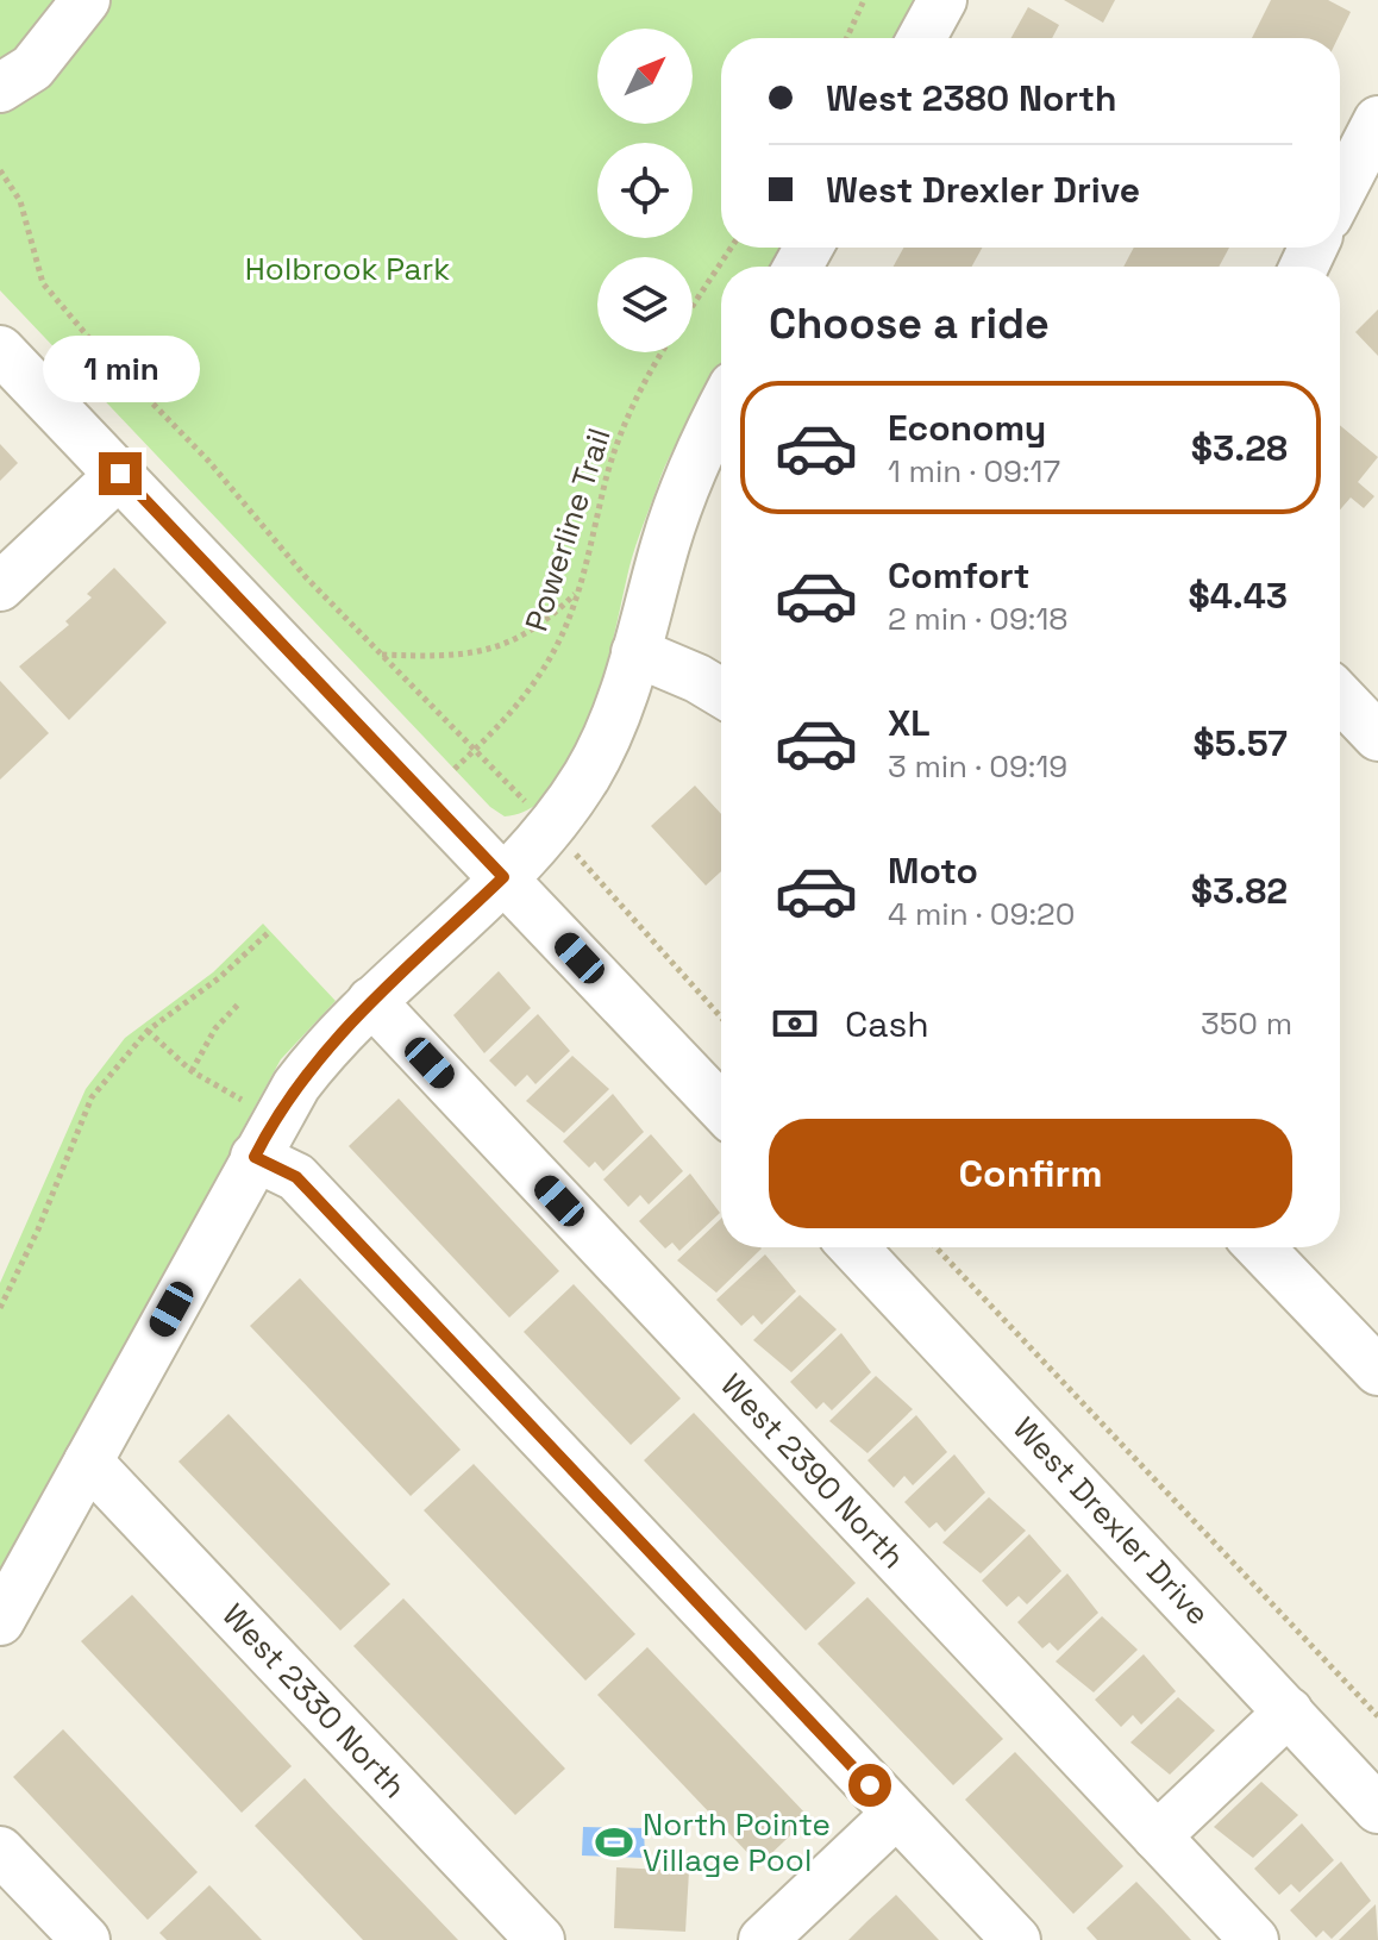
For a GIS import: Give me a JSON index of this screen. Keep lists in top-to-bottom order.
{
  "streets": {
    "street": ["West 2390 North", "West Drexler Drive", "West 2330 North"],
    "path": ["Powerline Trail"]
  },
  "parks": ["Holbrook Park"],
  "places": {
    "sports": ["North Pointe Village Pool"]
  },
  "north": "top right",
  "page": {
    "banner": ["West 2380 North", "West Drexler Drive"],
    "heading": "Choose a ride",
    "bubble": "1 min",
    "list": [
      {
        "name": "Economy",
        "note": "1 min · 09:17",
        "value": "$3.28"
      },
      {
        "name": "Comfort",
        "note": "2 min · 09:18",
        "value": "$4.43"
      },
      {
        "name": "XL",
        "note": "3 min · 09:19",
        "value": "$5.57"
      },
      {
        "name": "Moto",
        "note": "4 min · 09:20",
        "value": "$3.82"
      }
    ],
    "pay": ["Cash", "350 m"],
    "buttons": "Confirm"
  }
}
